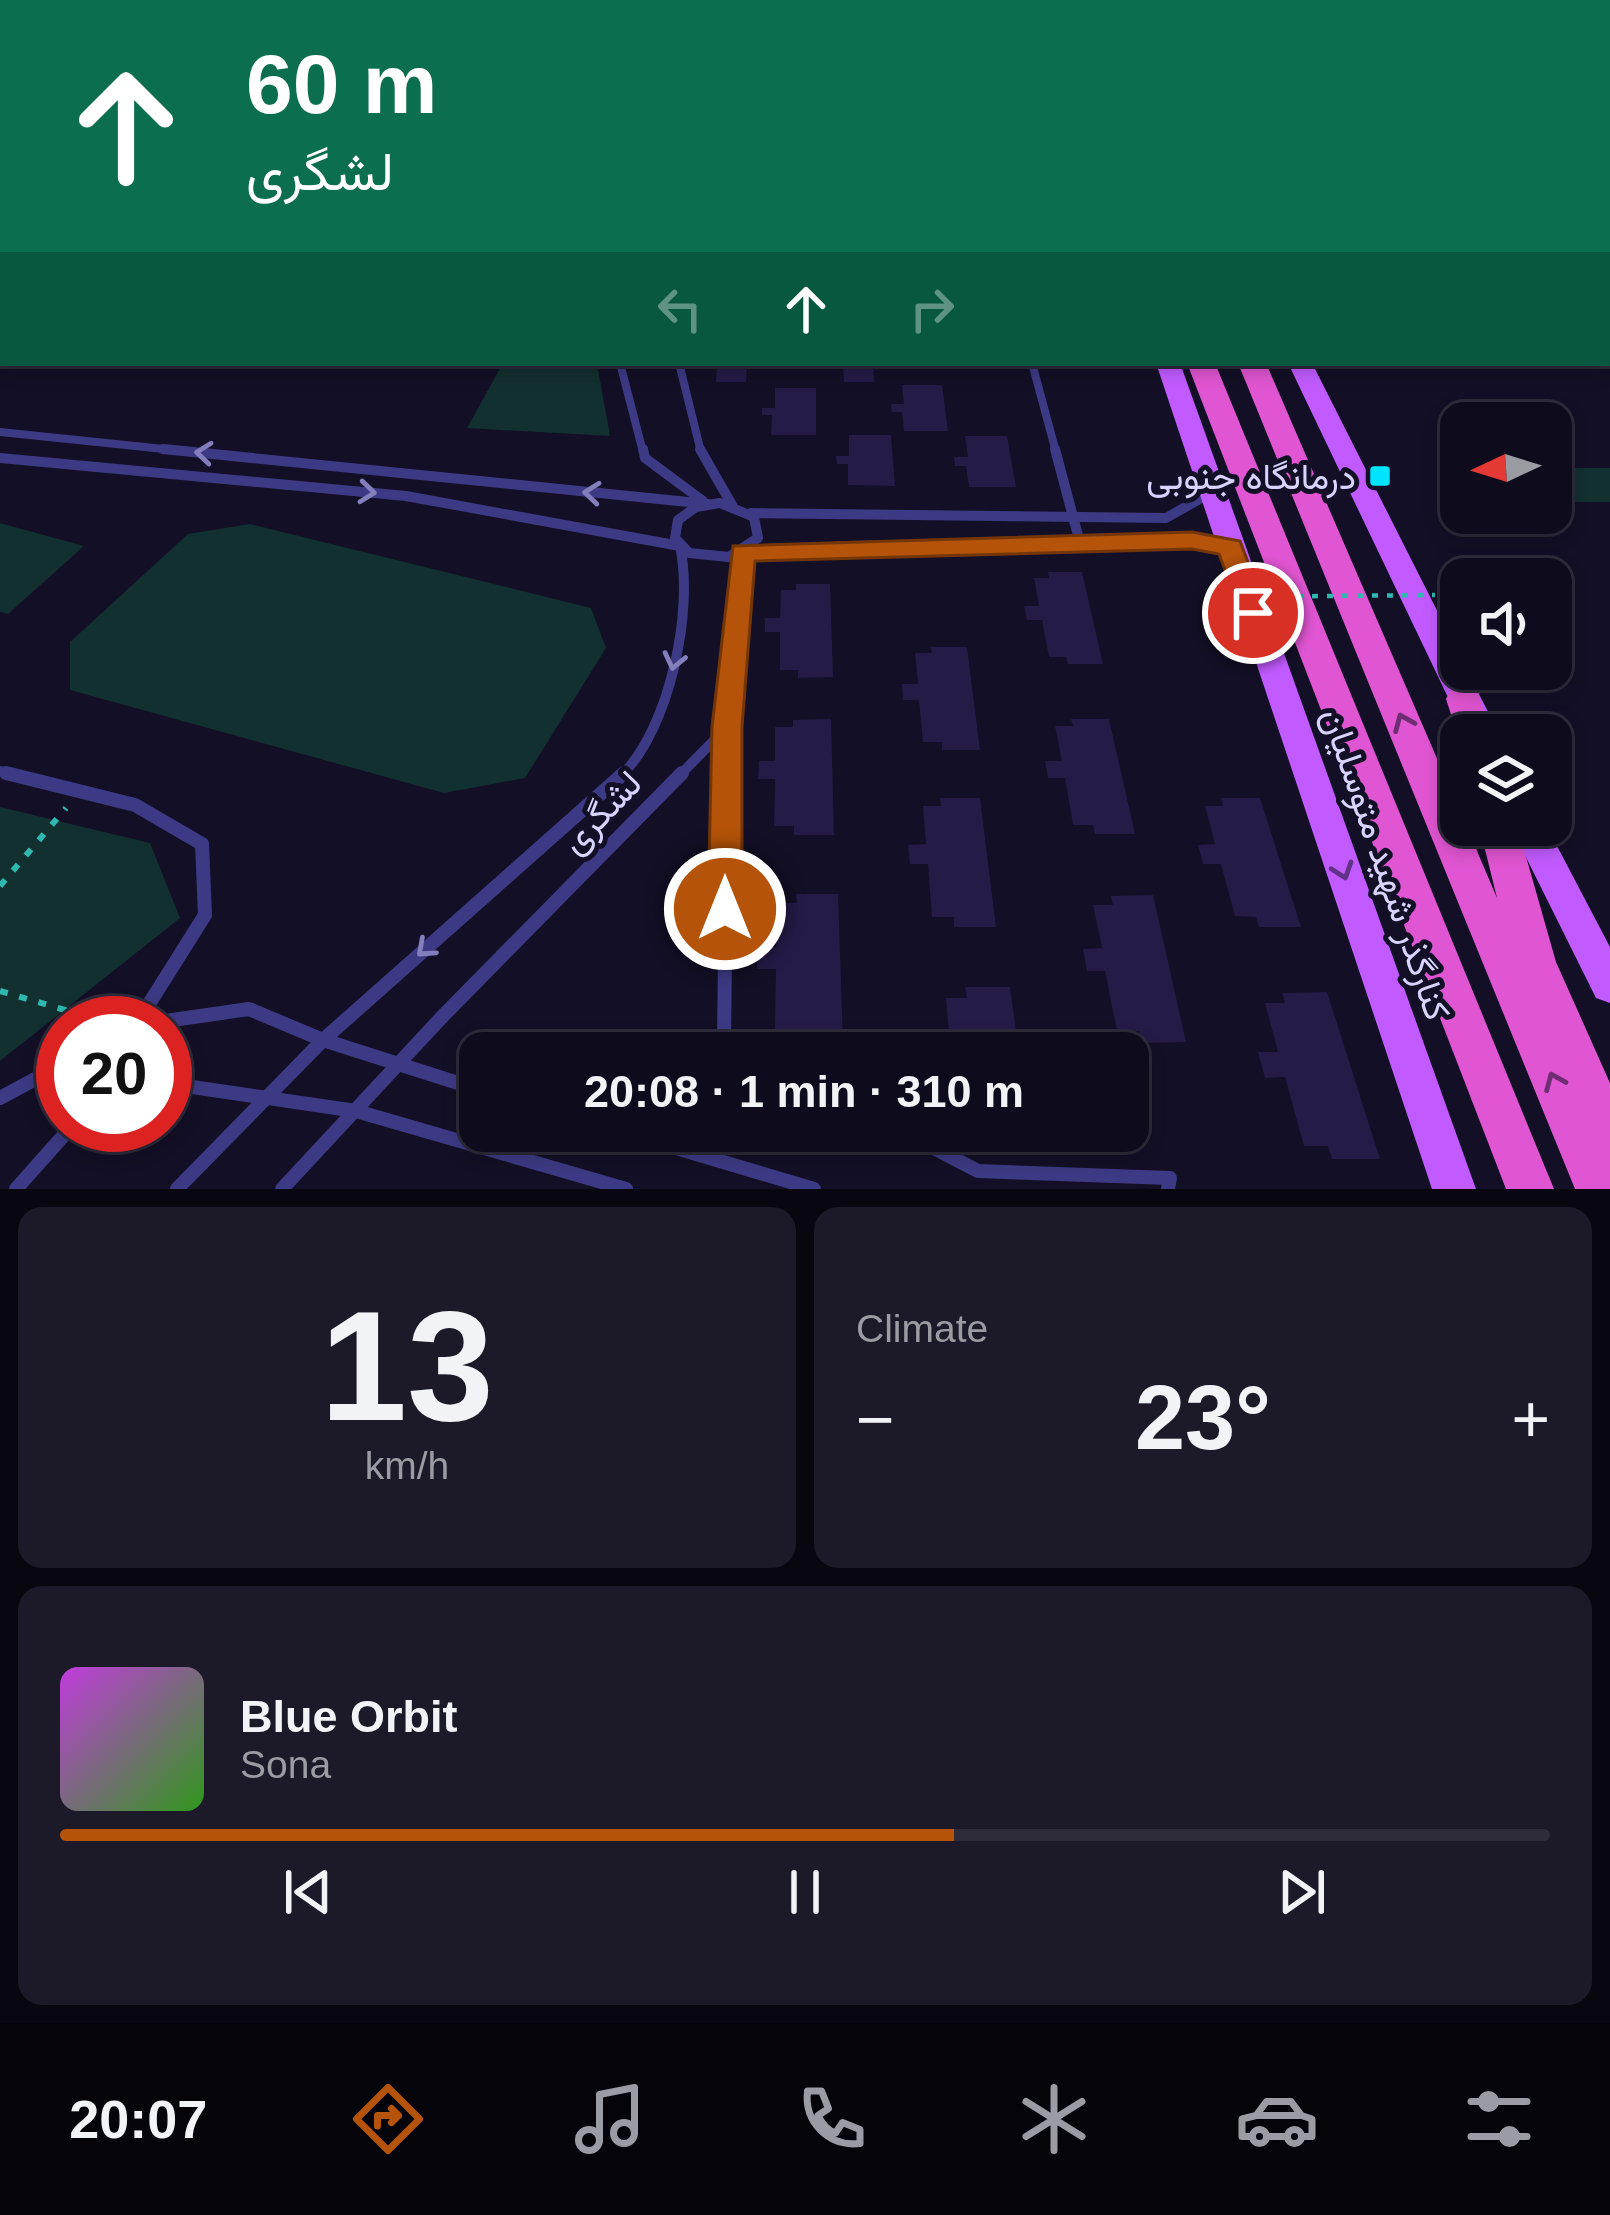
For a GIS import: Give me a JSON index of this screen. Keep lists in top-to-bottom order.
{
  "streets": {
    "main road": ["کنارگذر شهید متوسلیان"],
    "lane": ["لشگری"]
  },
  "places": {
    "transit": ["درمانگاه جنوبی"]
  },
  "north": "left",
  "page": {
    "turn": ["60 m", "لشگری"],
    "limit": "20",
    "trip": "20:08 · 1 min · 310 m",
    "tile": [
      ["13", "km/h"],
      "Climate"
    ],
    "heat": ["−", "23°", "+"],
    "song": ["Blue Orbit", "Sona"],
    "tabs": "20:07"
  }
}
